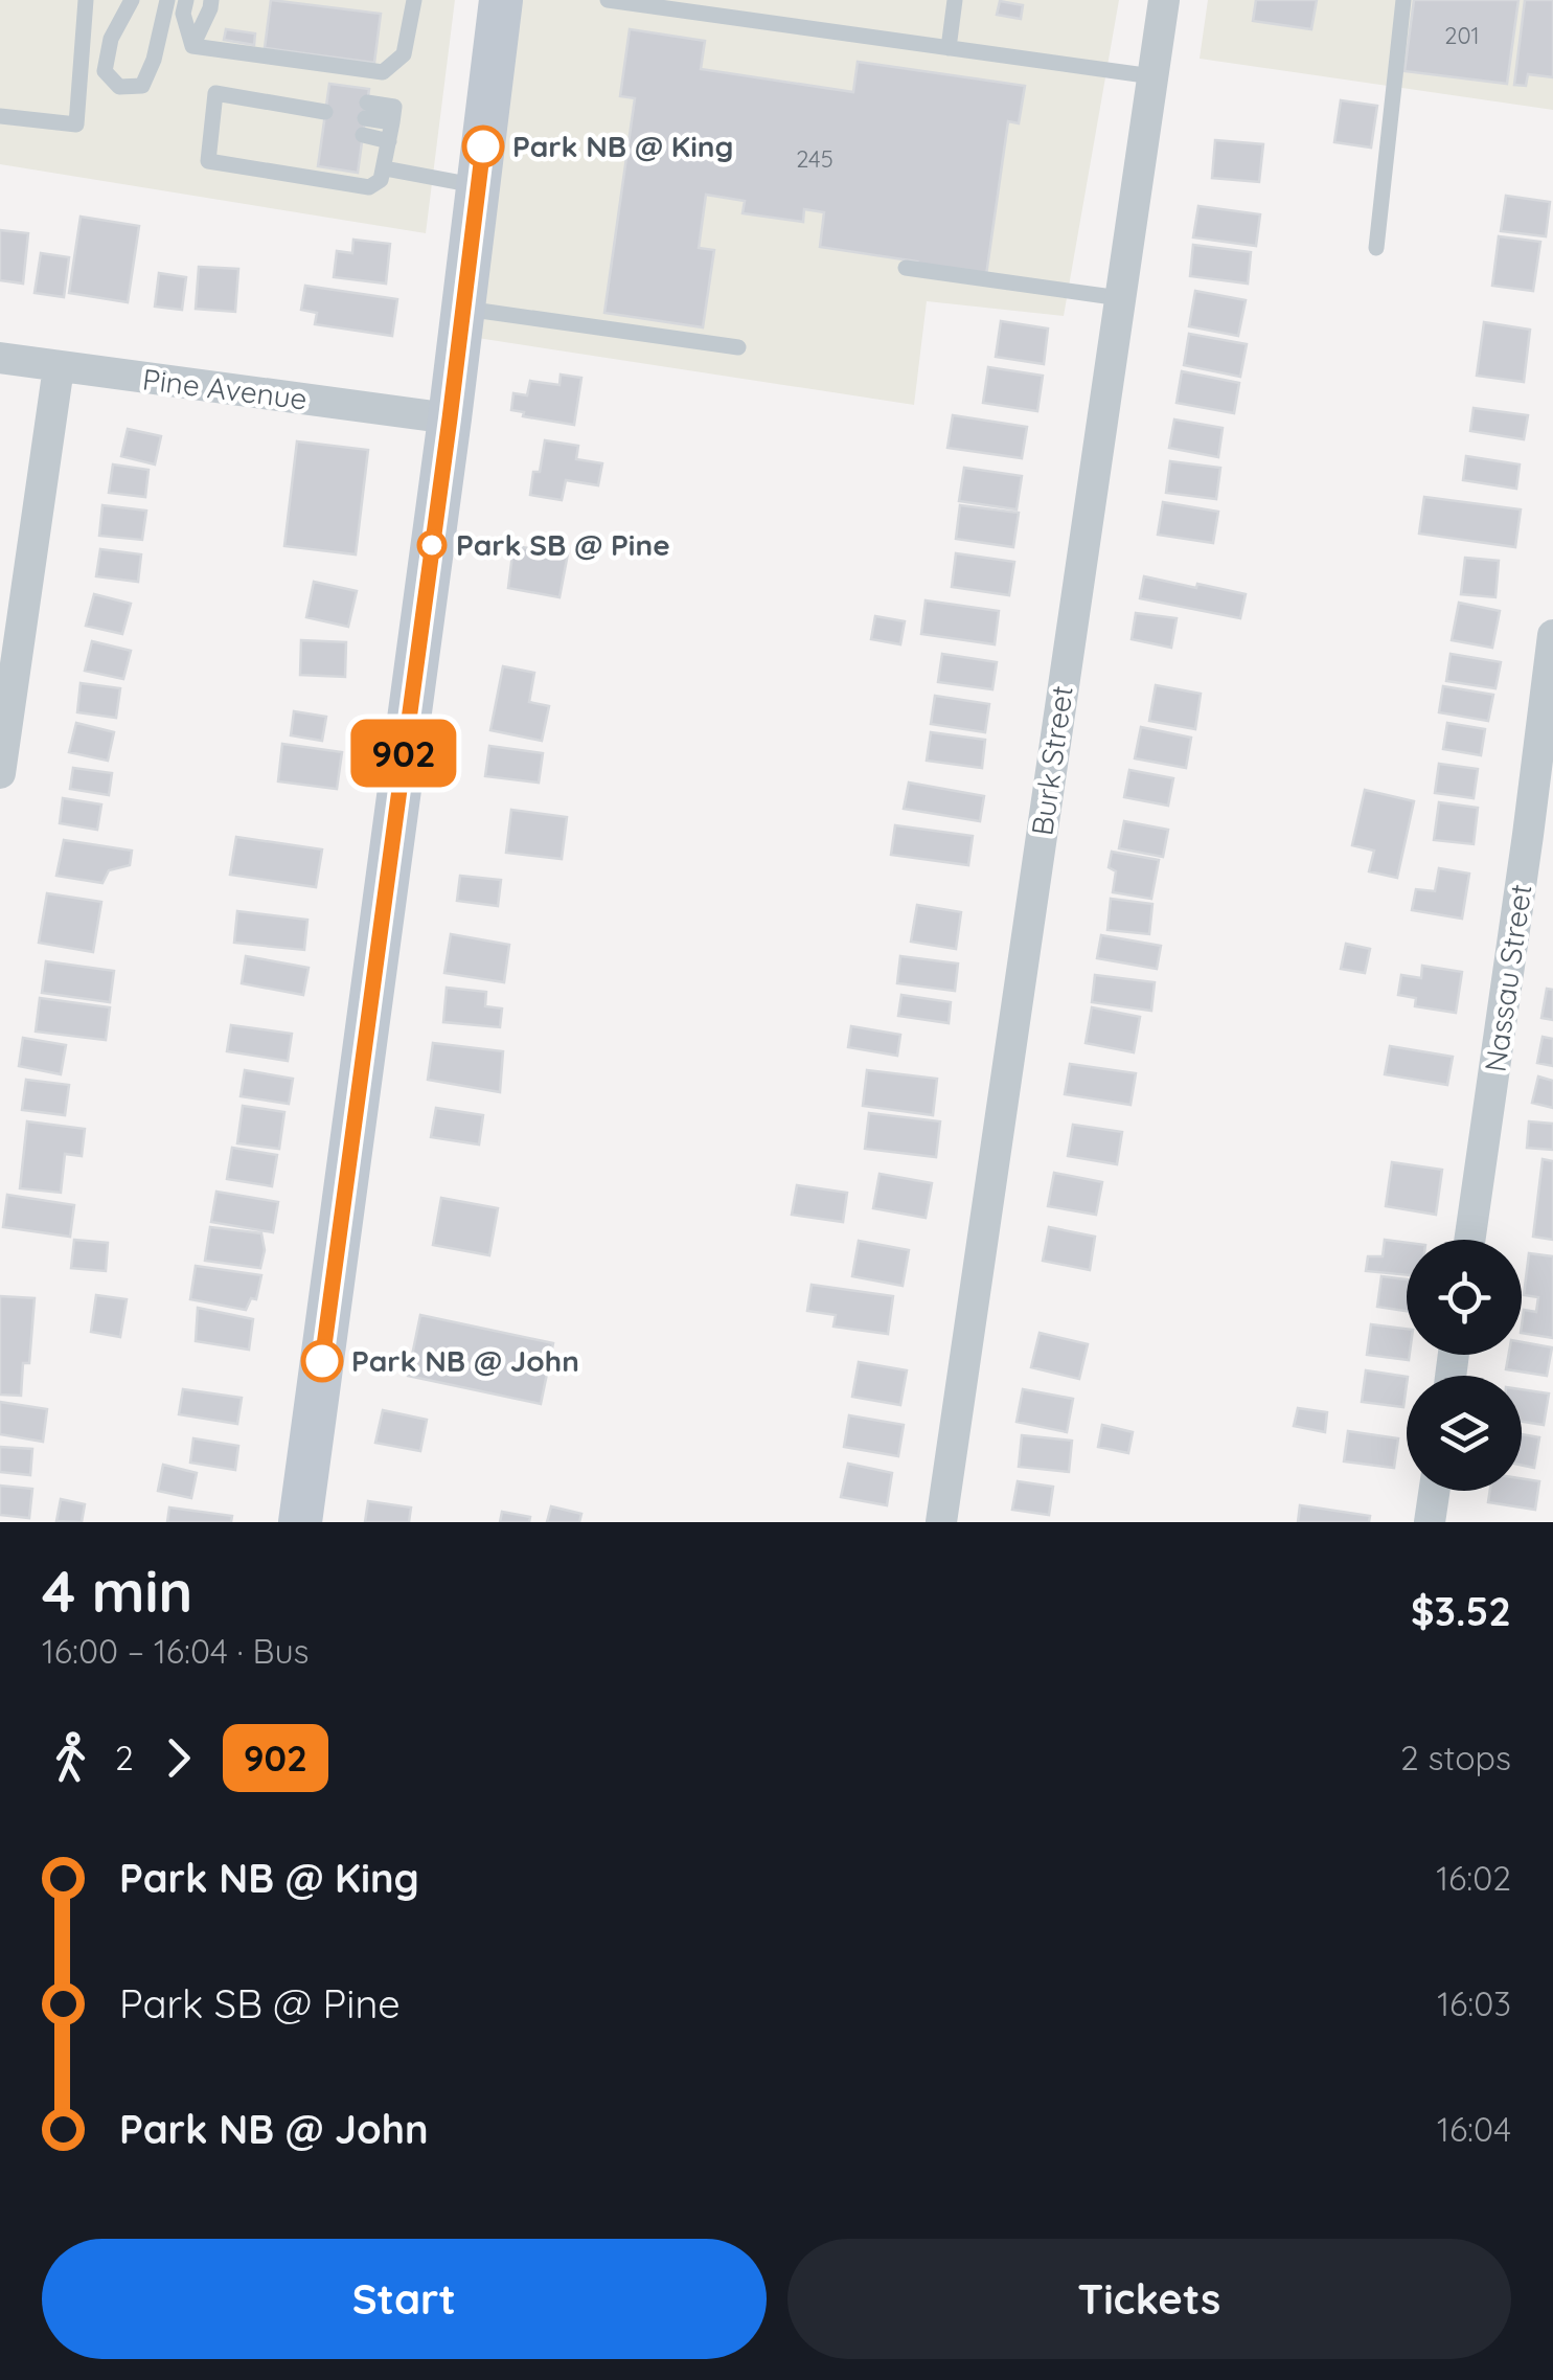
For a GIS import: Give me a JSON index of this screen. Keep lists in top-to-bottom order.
{
  "streets": {
    "street": ["Pine Avenue", "Burk Street", "Nassau Street"]
  },
  "places": ["Park NB @ King", "Park SB @ Pine", "Park NB @ John"],
  "lines": ["bus line 902"],
  "house_numbers": ["201", "245"],
  "page": {
    "on_map": "902",
    "heading": ["4 min", "16:00 – 16:04 · Bus", "$3.52"],
    "legs": ["2", "902", "2 stops"],
    "list": [
      {
        "name": "Park NB @ King",
        "value": "16:02"
      },
      {
        "name": "Park SB @ Pine",
        "value": "16:03"
      },
      {
        "name": "Park NB @ John",
        "value": "16:04"
      }
    ],
    "buttons": ["Start", "Tickets"]
  }
}
